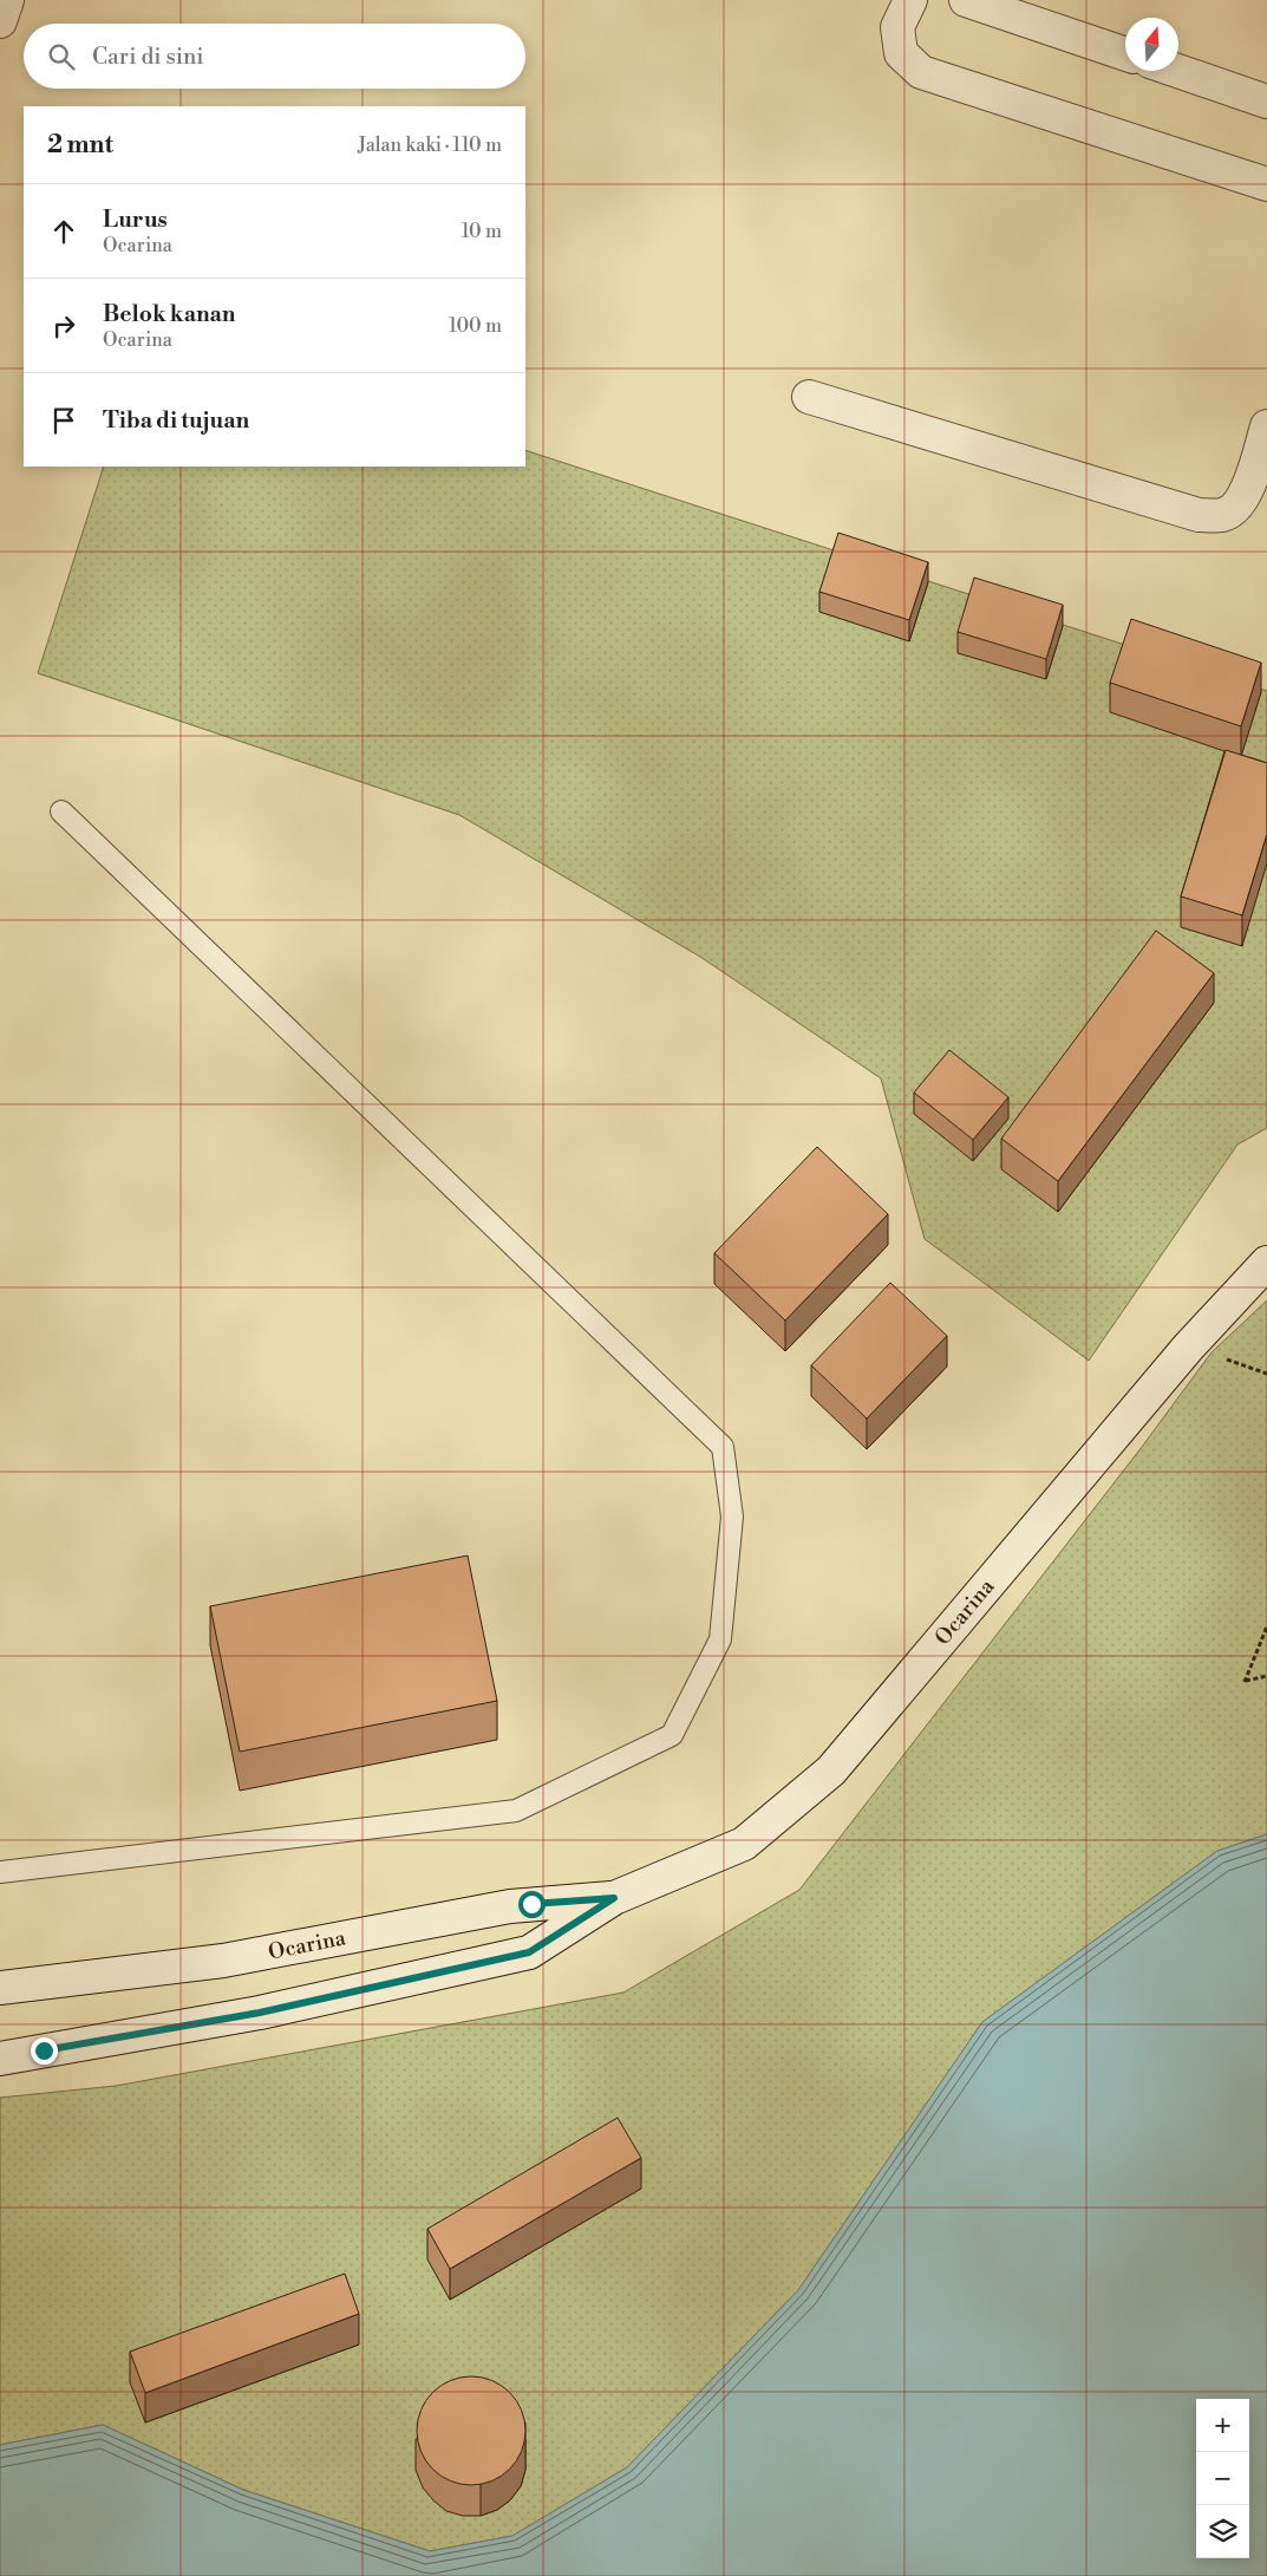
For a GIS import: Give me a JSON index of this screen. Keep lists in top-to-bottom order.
{
  "streets": {
    "street": ["Ocarina"]
  },
  "north": "top",
  "page": {
    "search": "Cari di sini",
    "heading": ["2 mnt", "Jalan kaki · 110 m"],
    "list": [
      ["Lurus", "Ocarina", "10 m"],
      ["Belok kanan", "Ocarina", "100 m"],
      "Tiba di tujuan"
    ],
    "map_buttons": ["+", "−"]
  }
}
